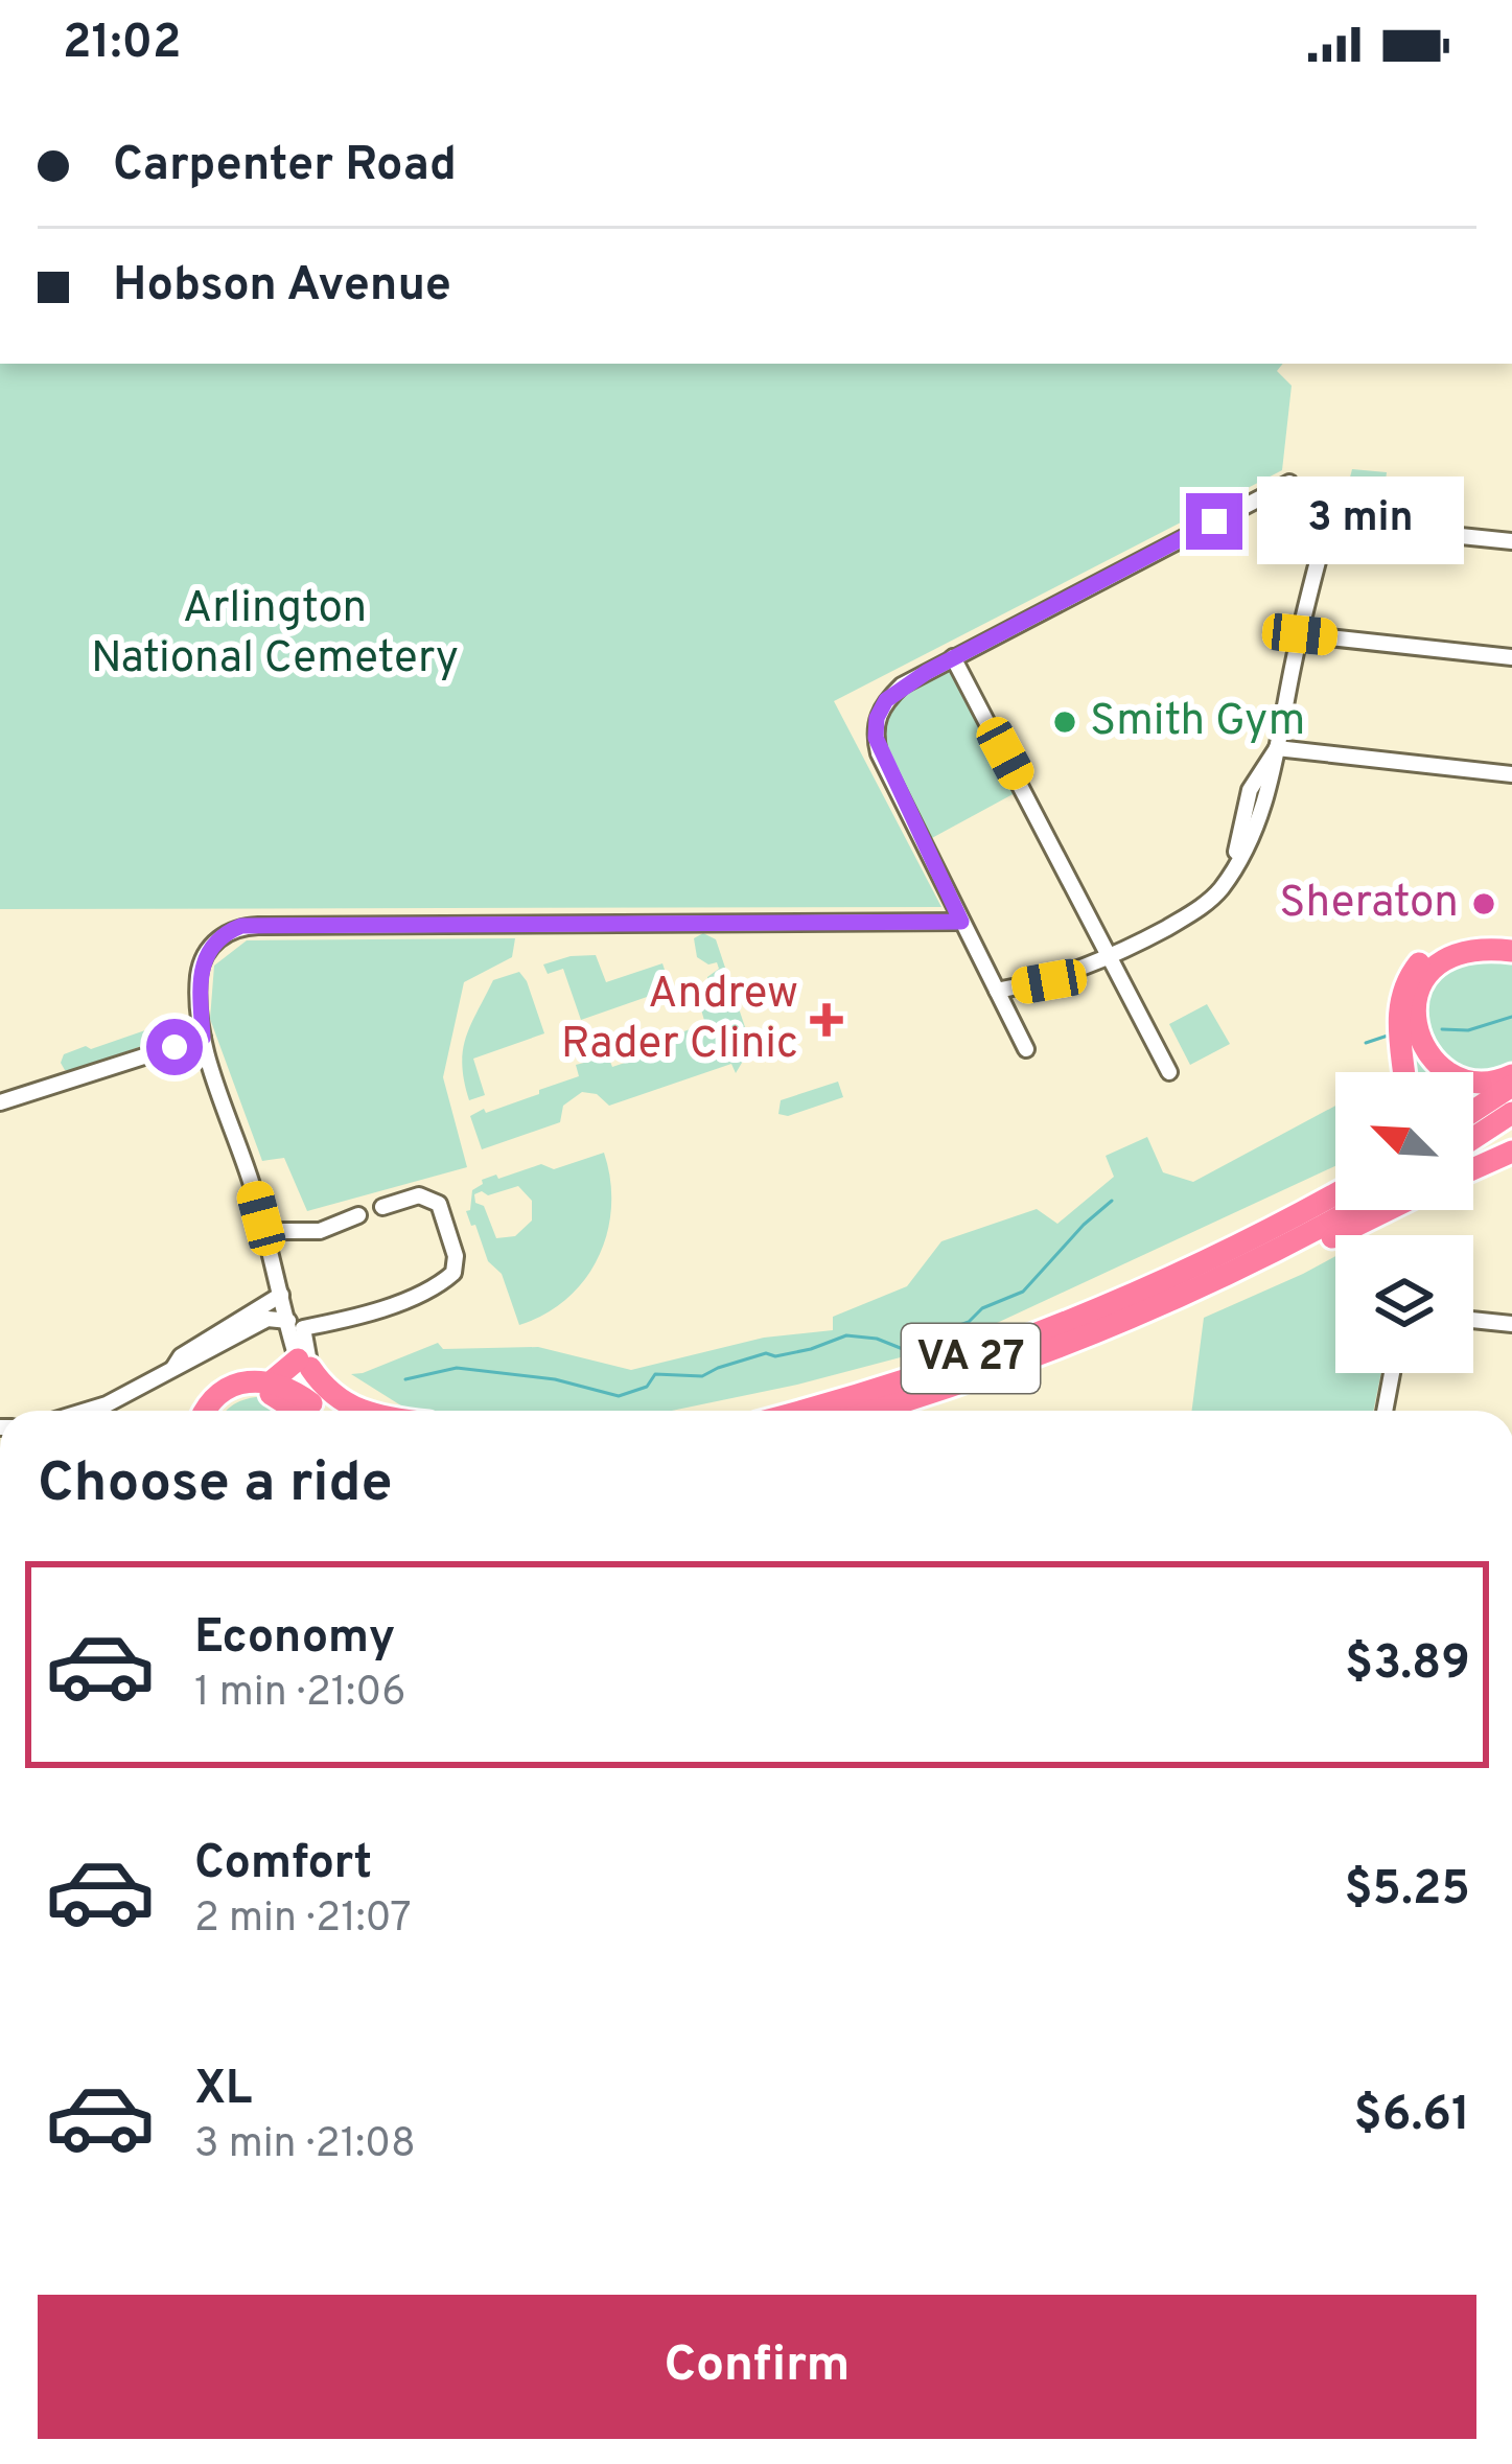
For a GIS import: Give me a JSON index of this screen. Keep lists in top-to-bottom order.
{
  "streets": {
    "highway": ["VA 27"]
  },
  "parks": ["Arlington National Cemetery"],
  "places": {
    "other": ["Smith Gym", "Sheraton"],
    "health": ["Andrew Rader Clinic"]
  },
  "north": "top left",
  "page": {
    "status": "21:02",
    "banner": ["Carpenter Road", "Hobson Avenue"],
    "bubble": "3 min",
    "heading": "Choose a ride",
    "list": [
      {
        "name": "Economy",
        "note": "1 min · 21:06",
        "value": "$3.89"
      },
      {
        "name": "Comfort",
        "note": "2 min · 21:07",
        "value": "$5.25"
      },
      {
        "name": "XL",
        "note": "3 min · 21:08",
        "value": "$6.61"
      }
    ],
    "buttons": "Confirm"
  }
}
